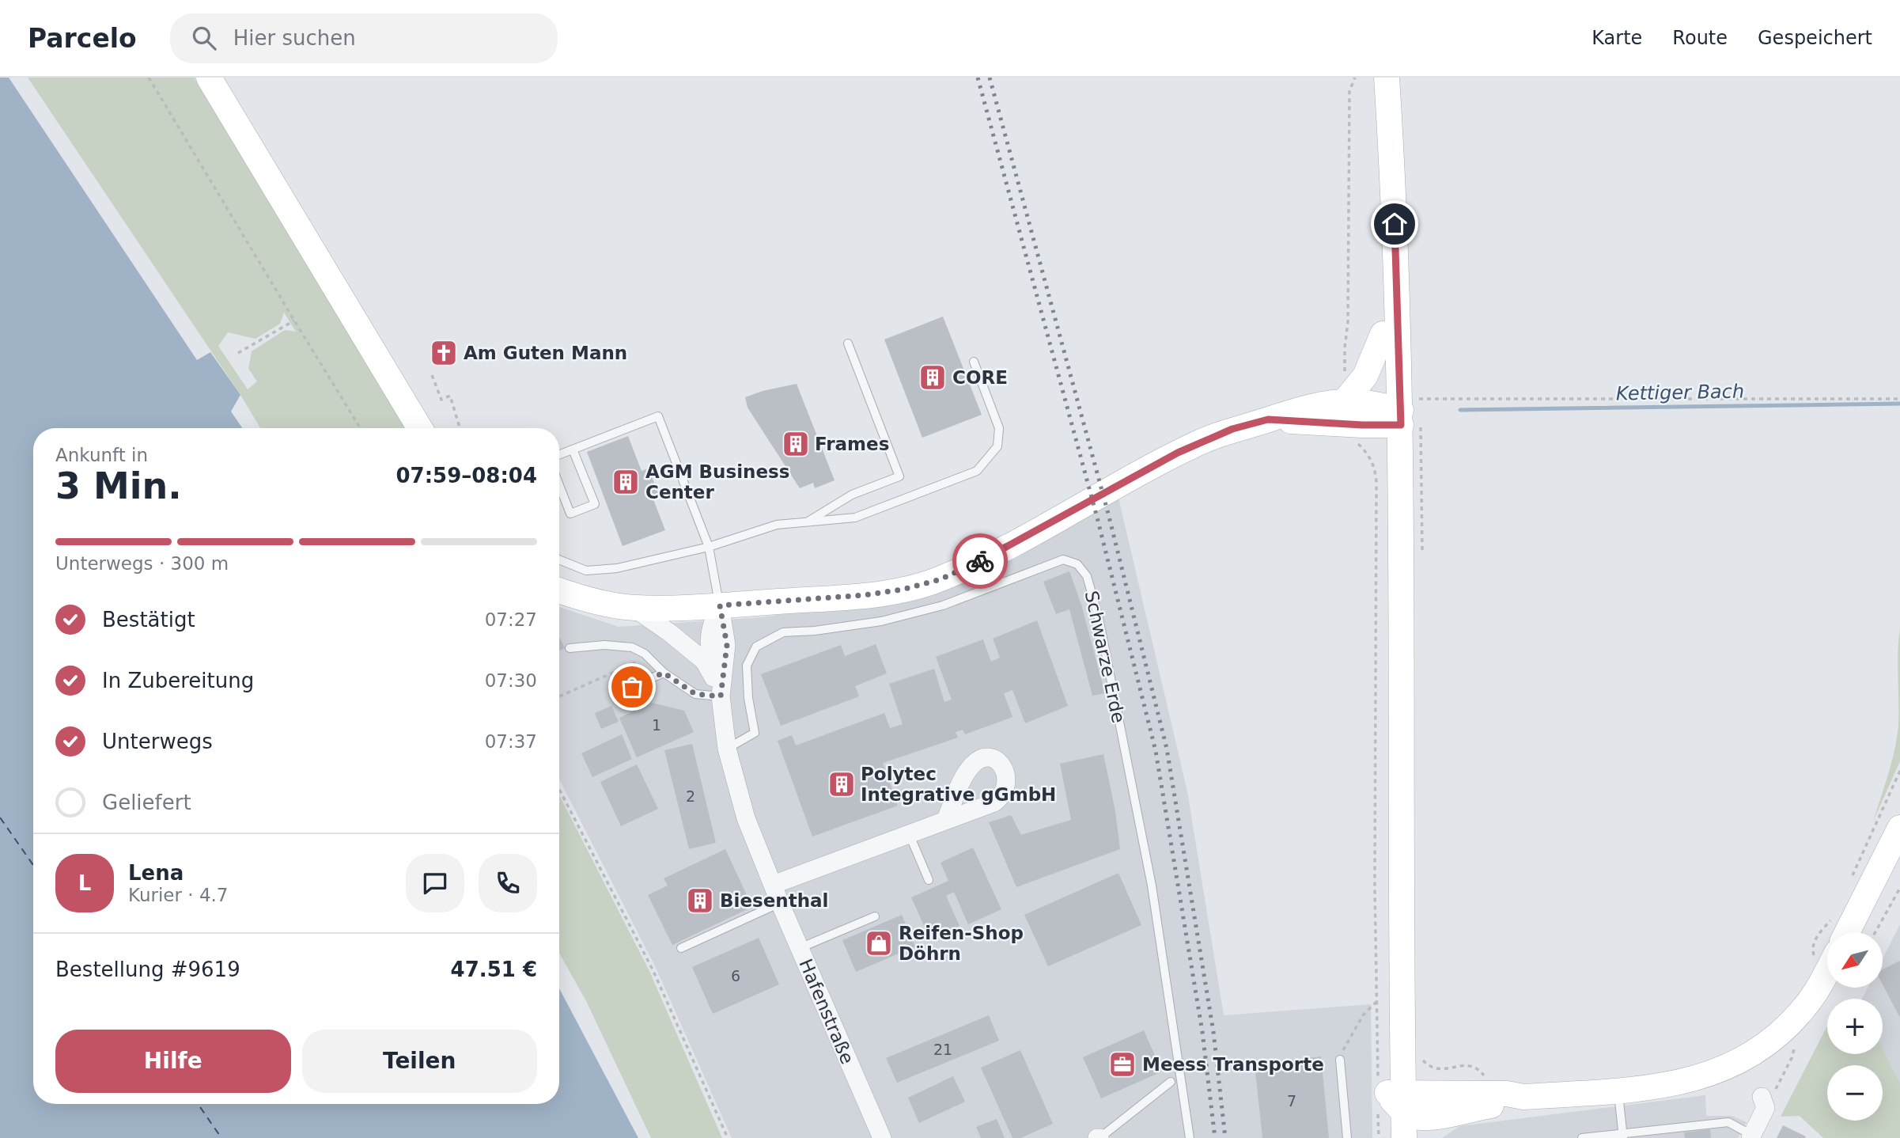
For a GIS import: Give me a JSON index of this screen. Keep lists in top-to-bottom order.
{
  "streets": {
    "street": ["Hafenstraße"],
    "lane": ["Schwarze Erde"]
  },
  "crossings": [
    ["Schwarze Erde", "Hafenstraße"]
  ],
  "water": ["Kettiger Bach"],
  "places": {
    "church": ["Am Guten Mann"],
    "building": [
      "CORE",
      "Frames",
      "AGM Business Center",
      "Polytec Integrative gGmbH",
      "Biesenthal"
    ],
    "shop": ["Reifen-Shop Döhrn"],
    "office": ["Meess Transporte"]
  },
  "house_numbers": [
    "1",
    "2",
    "6",
    "21",
    "7"
  ],
  "north": "bottom left",
  "page": {
    "header": "Parcelo",
    "search": "Hier suchen",
    "nav": ["Karte", "Route", "Gespeichert"],
    "heading": ["3 Min.", "Ankunft in", "07:59–08:04"],
    "panel": [
      "Lena",
      "Kurier · 4.7",
      "Bestellung #9619",
      "47.51 €"
    ],
    "bar": "Unterwegs · 300 m",
    "list": [
      ["Bestätigt", "07:27"],
      ["In Zubereitung", "07:30"],
      ["Unterwegs", "07:37"],
      "Geliefert"
    ],
    "round": "L",
    "map_buttons": ["+", "−"],
    "buttons": ["Hilfe", "Teilen"]
  }
}
